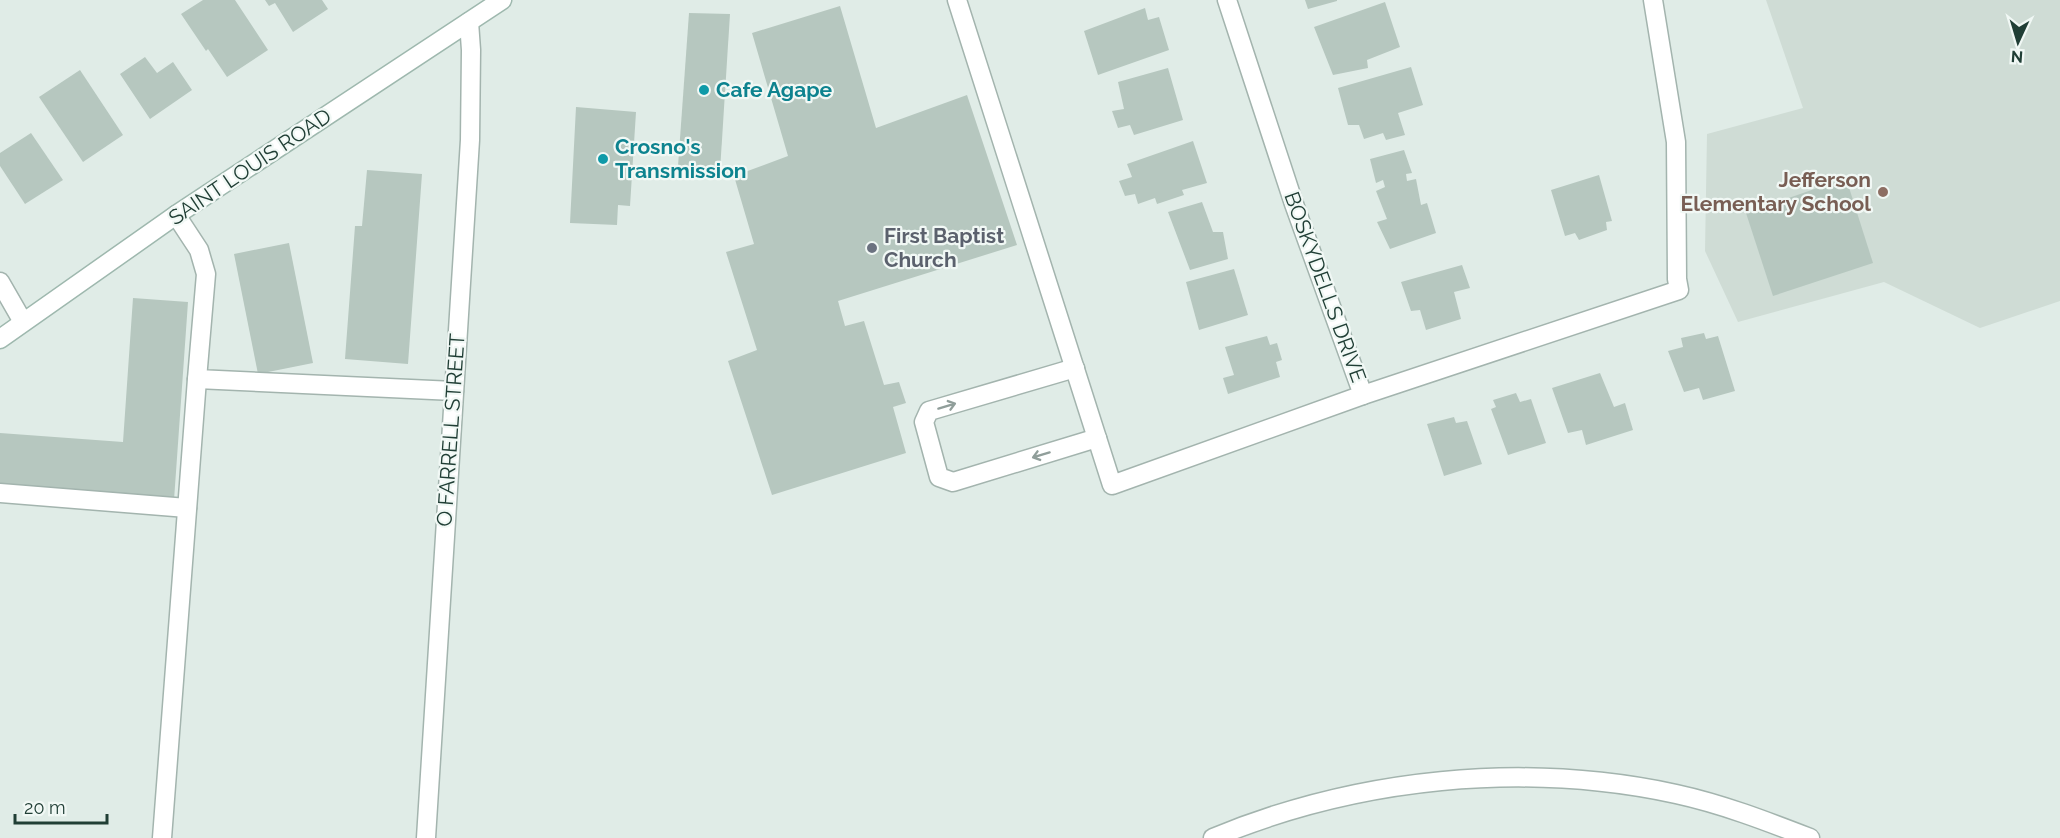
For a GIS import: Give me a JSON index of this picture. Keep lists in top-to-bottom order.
{
  "streets": {
    "street": ["SAINT LOUIS ROAD", "BOSKYDELLS DRIVE", "O FARRELL STREET"]
  },
  "crossings": [
    ["SAINT LOUIS ROAD", "O FARRELL STREET"]
  ],
  "places": [
    "Cafe Agape",
    "Crosno's Transmission",
    "Jefferson Elementary School",
    "First Baptist Church"
  ],
  "scale_bar": "20 m",
  "north": "bottom"
}
